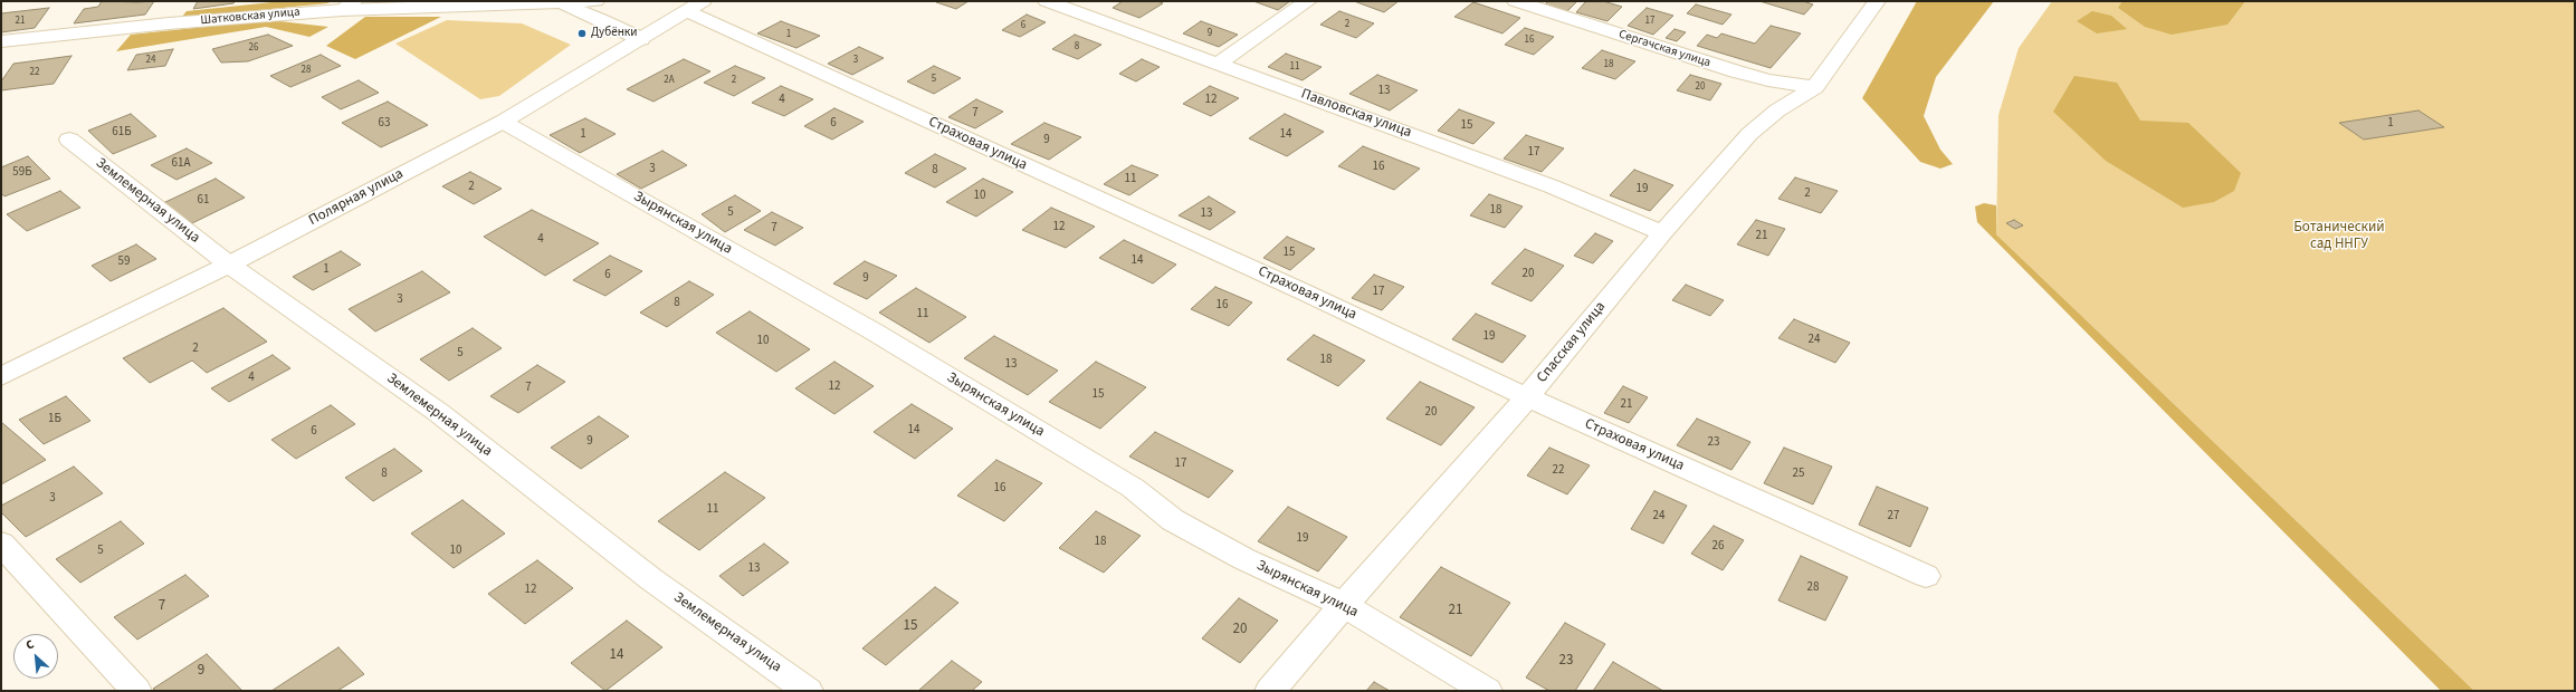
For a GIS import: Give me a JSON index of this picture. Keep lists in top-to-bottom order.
{
  "streets": {
    "street": [
      "Шатковская улица",
      "Сергачская улица",
      "Павловская улица",
      "Страховая улица",
      "Полярная улица",
      "Землемерная улица",
      "Зырянская улица",
      "Спасская улица"
    ]
  },
  "crossings": [
    ["Сергачская улица", "Спасская улица"],
    ["Павловская улица", "Спасская улица"],
    ["Страховая улица", "Полярная улица"],
    ["Страховая улица", "Спасская улица"],
    ["Полярная улица", "Землемерная улица"],
    ["Полярная улица", "Зырянская улица"],
    ["Зырянская улица", "Спасская улица"]
  ],
  "parks": ["Ботанический сад ННГУ"],
  "places": ["Дубёнки"],
  "house_numbers": [
    "21",
    "17",
    "2",
    "6",
    "9",
    "1",
    "16",
    "8",
    "26",
    "24",
    "3",
    "18",
    "11",
    "28",
    "22",
    "5",
    "2А",
    "2",
    "20",
    "13",
    "4",
    "12",
    "7",
    "63",
    "6",
    "1",
    "15",
    "61Б",
    "1",
    "14",
    "9",
    "17",
    "61А",
    "16",
    "3",
    "8",
    "59Б",
    "11",
    "2",
    "19",
    "2",
    "10",
    "61",
    "18",
    "5",
    "13",
    "12",
    "7",
    "21",
    "4",
    "15",
    "14",
    "59",
    "1",
    "20",
    "6",
    "9",
    "17",
    "3",
    "8",
    "16",
    "11",
    "19",
    "24",
    "10",
    "2",
    "5",
    "18",
    "13",
    "4",
    "12",
    "7",
    "15",
    "21",
    "20",
    "1Б",
    "14",
    "6",
    "9",
    "23",
    "17",
    "22",
    "8",
    "25",
    "16",
    "3",
    "11",
    "24",
    "27",
    "19",
    "18",
    "26",
    "5",
    "10",
    "13",
    "28",
    "12",
    "7",
    "21",
    "15",
    "20",
    "14",
    "23",
    "9"
  ],
  "north": "top left"
}
